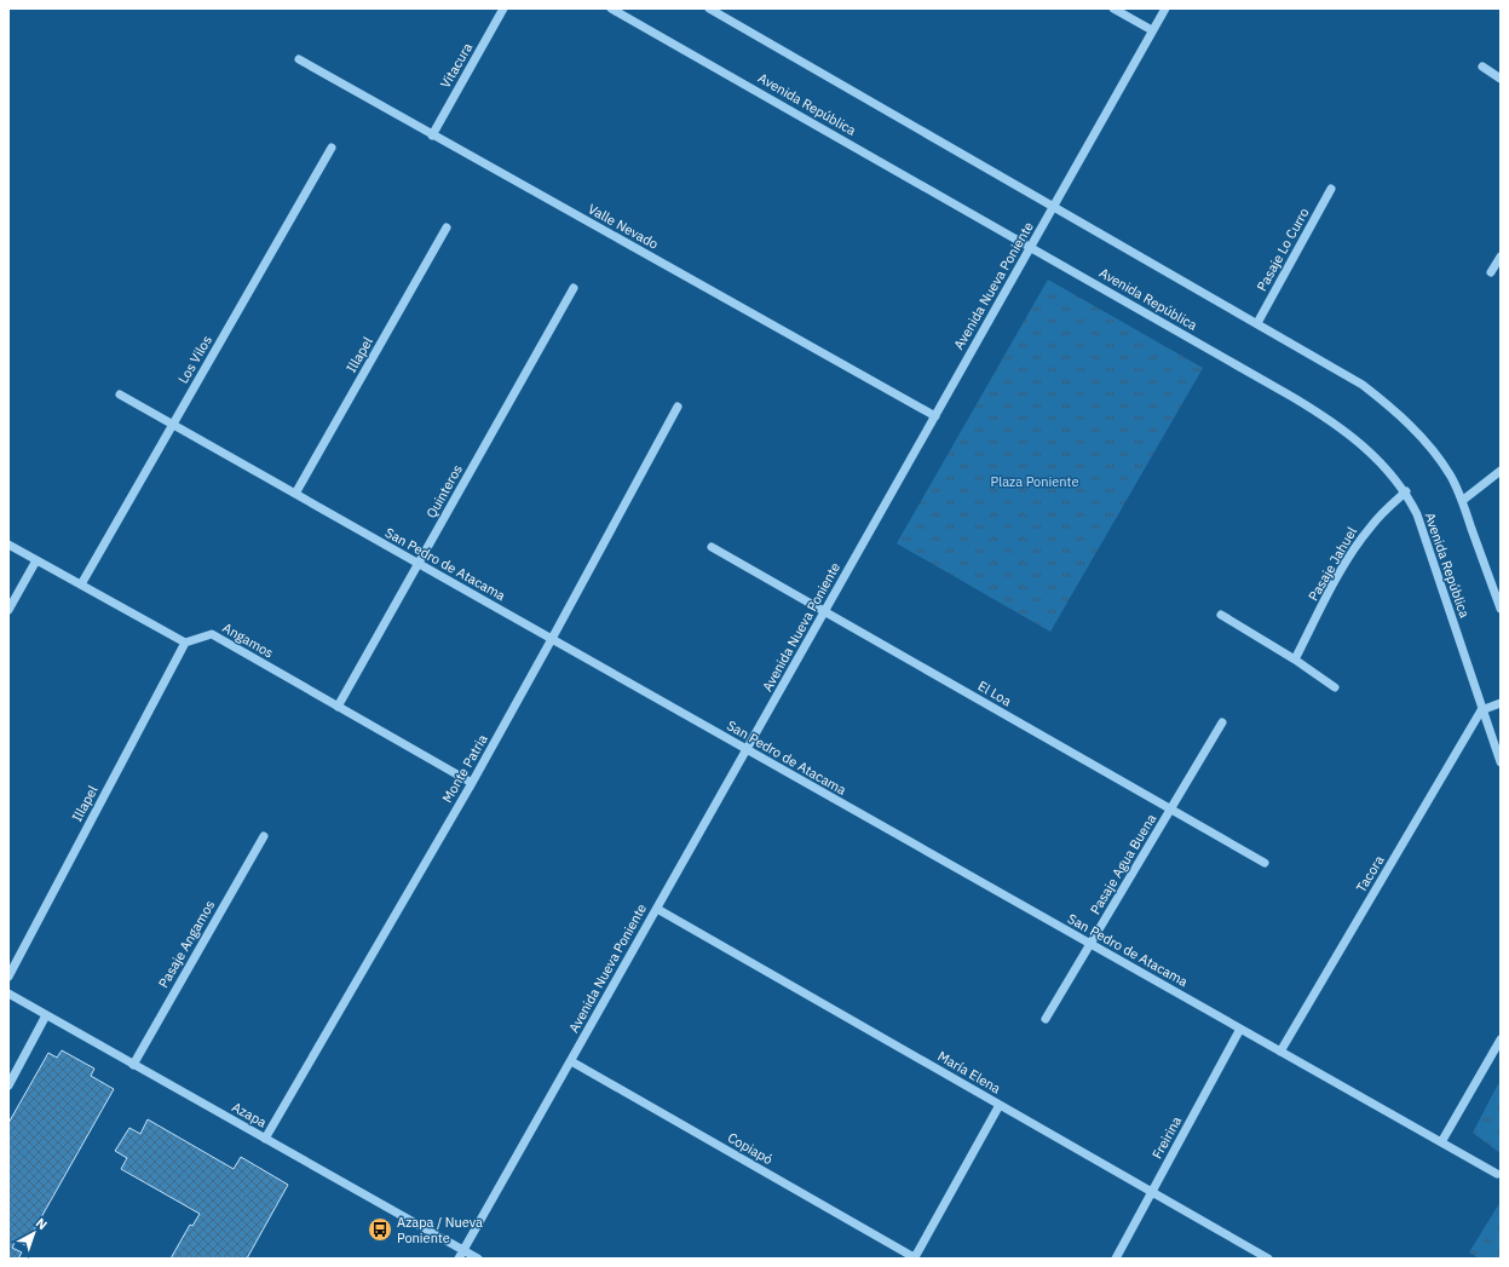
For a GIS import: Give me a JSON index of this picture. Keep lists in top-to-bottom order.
{
  "streets": {
    "street": [
      "Vitacura",
      "Avenida República",
      "Valle Nevado",
      "Pasaje Lo Curro",
      "Avenida Nueva Poniente",
      "Illapel",
      "Los Vilos",
      "Quinteros",
      "San Pedro de Atacama",
      "Pasaje Jahuel",
      "Angamos",
      "El Loa",
      "Monte Patria",
      "Pasaje Agua Buena",
      "Tacora",
      "Pasaje Angamos",
      "María Elena",
      "Azapa",
      "Freirina",
      "Copiapó"
    ]
  },
  "crossings": [
    ["Vitacura", "Valle Nevado"],
    ["Avenida República", "Avenida Nueva Poniente"],
    ["Avenida República", "Pasaje Jahuel"],
    ["Avenida República", "Tacora"],
    ["Valle Nevado", "Avenida Nueva Poniente"],
    ["Avenida Nueva Poniente", "San Pedro de Atacama"],
    ["Avenida Nueva Poniente", "El Loa"],
    ["Avenida Nueva Poniente", "María Elena"],
    ["Avenida Nueva Poniente", "Azapa"],
    ["Avenida Nueva Poniente", "Copiapó"],
    ["Illapel", "San Pedro de Atacama"],
    ["Illapel", "Angamos"],
    ["Los Vilos", "San Pedro de Atacama"],
    ["Quinteros", "San Pedro de Atacama"],
    ["Quinteros", "Angamos"],
    ["San Pedro de Atacama", "Monte Patria"],
    ["San Pedro de Atacama", "Pasaje Agua Buena"],
    ["San Pedro de Atacama", "Tacora"],
    ["San Pedro de Atacama", "Freirina"],
    ["Angamos", "Monte Patria"],
    ["El Loa", "Pasaje Agua Buena"],
    ["Monte Patria", "Azapa"],
    ["Pasaje Angamos", "Azapa"],
    ["María Elena", "Freirina"]
  ],
  "parks": ["Plaza Poniente"],
  "places": {
    "bus stop": ["Azapa / Nueva Poniente"]
  },
  "north": "top right"
}
